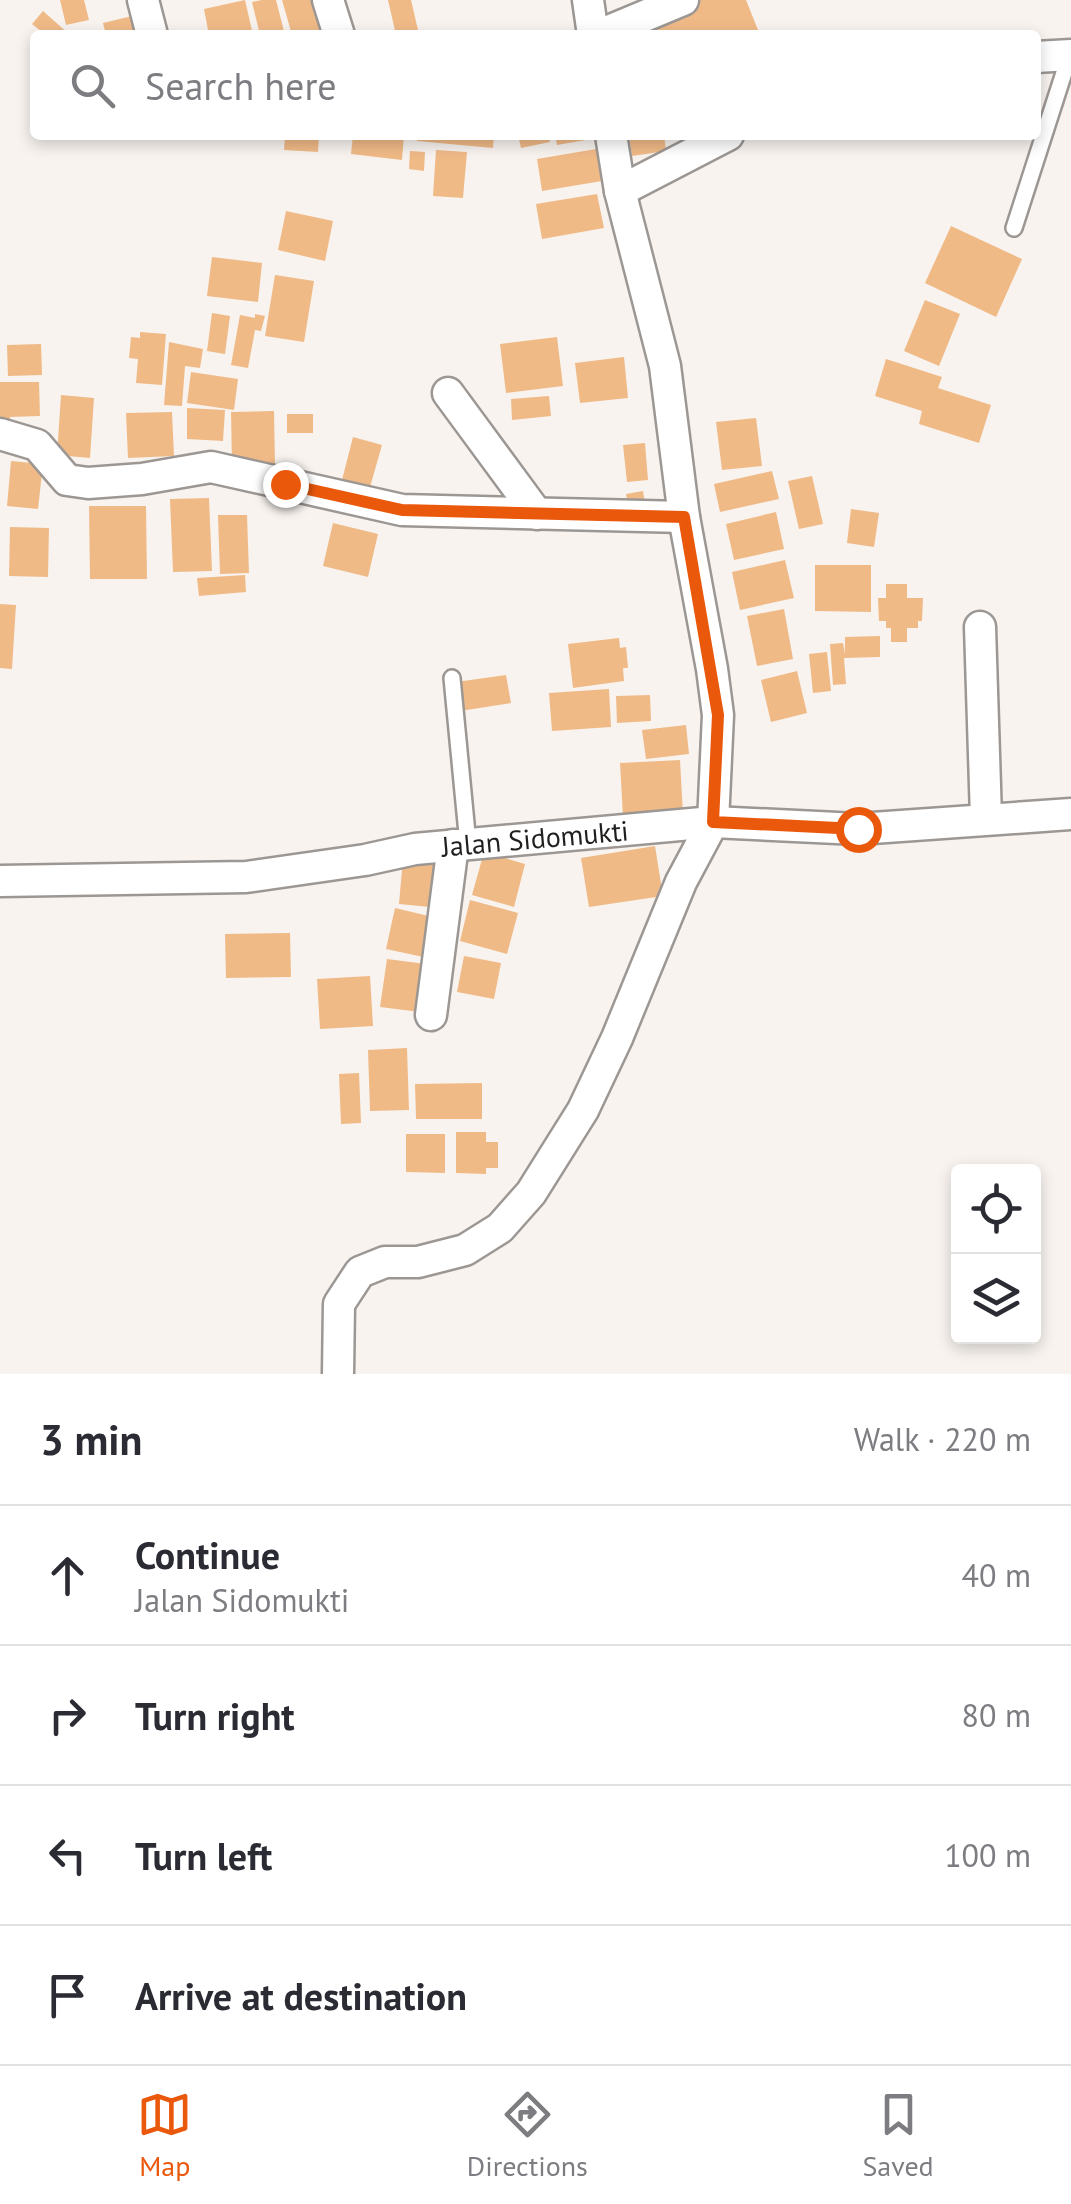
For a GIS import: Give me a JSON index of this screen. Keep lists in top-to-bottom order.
{
  "streets": {
    "street": ["Jalan Sidomukti"]
  },
  "page": {
    "search": "Search here",
    "heading": ["3 min", "Walk · 220 m"],
    "list": [
      ["Continue", "Jalan Sidomukti", "40 m"],
      ["Turn right", "80 m"],
      ["Turn left", "100 m"],
      "Arrive at destination"
    ],
    "nav": ["Map", "Directions", "Saved"]
  }
}
